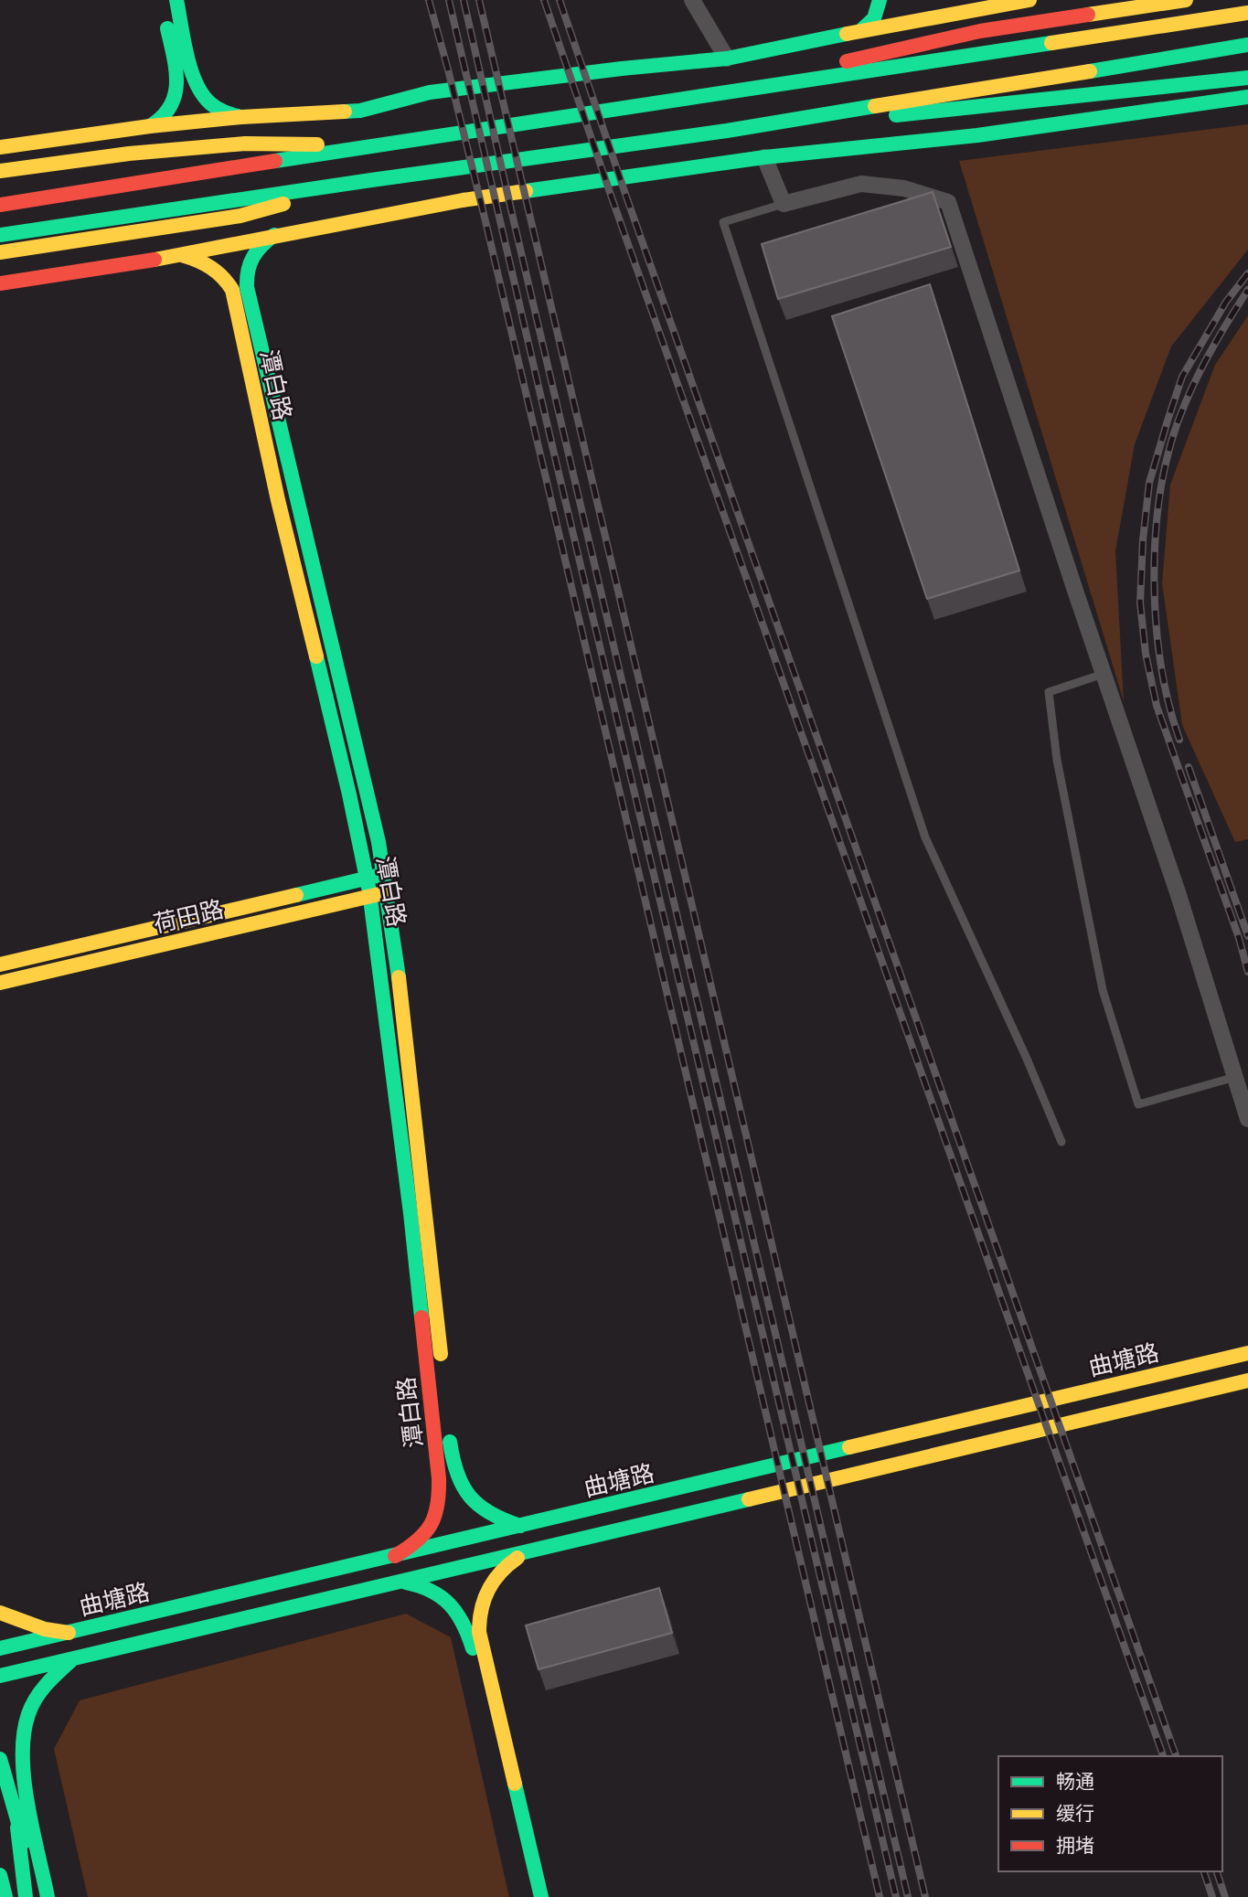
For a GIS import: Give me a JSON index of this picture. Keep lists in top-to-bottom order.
{
  "streets": {
    "main road": ["潭白路", "荷田路", "曲塘路"]
  },
  "crossings": [
    ["潭白路", "荷田路"],
    ["潭白路", "曲塘路"]
  ],
  "legend": ["畅通", "缓行", "拥堵"]
}
